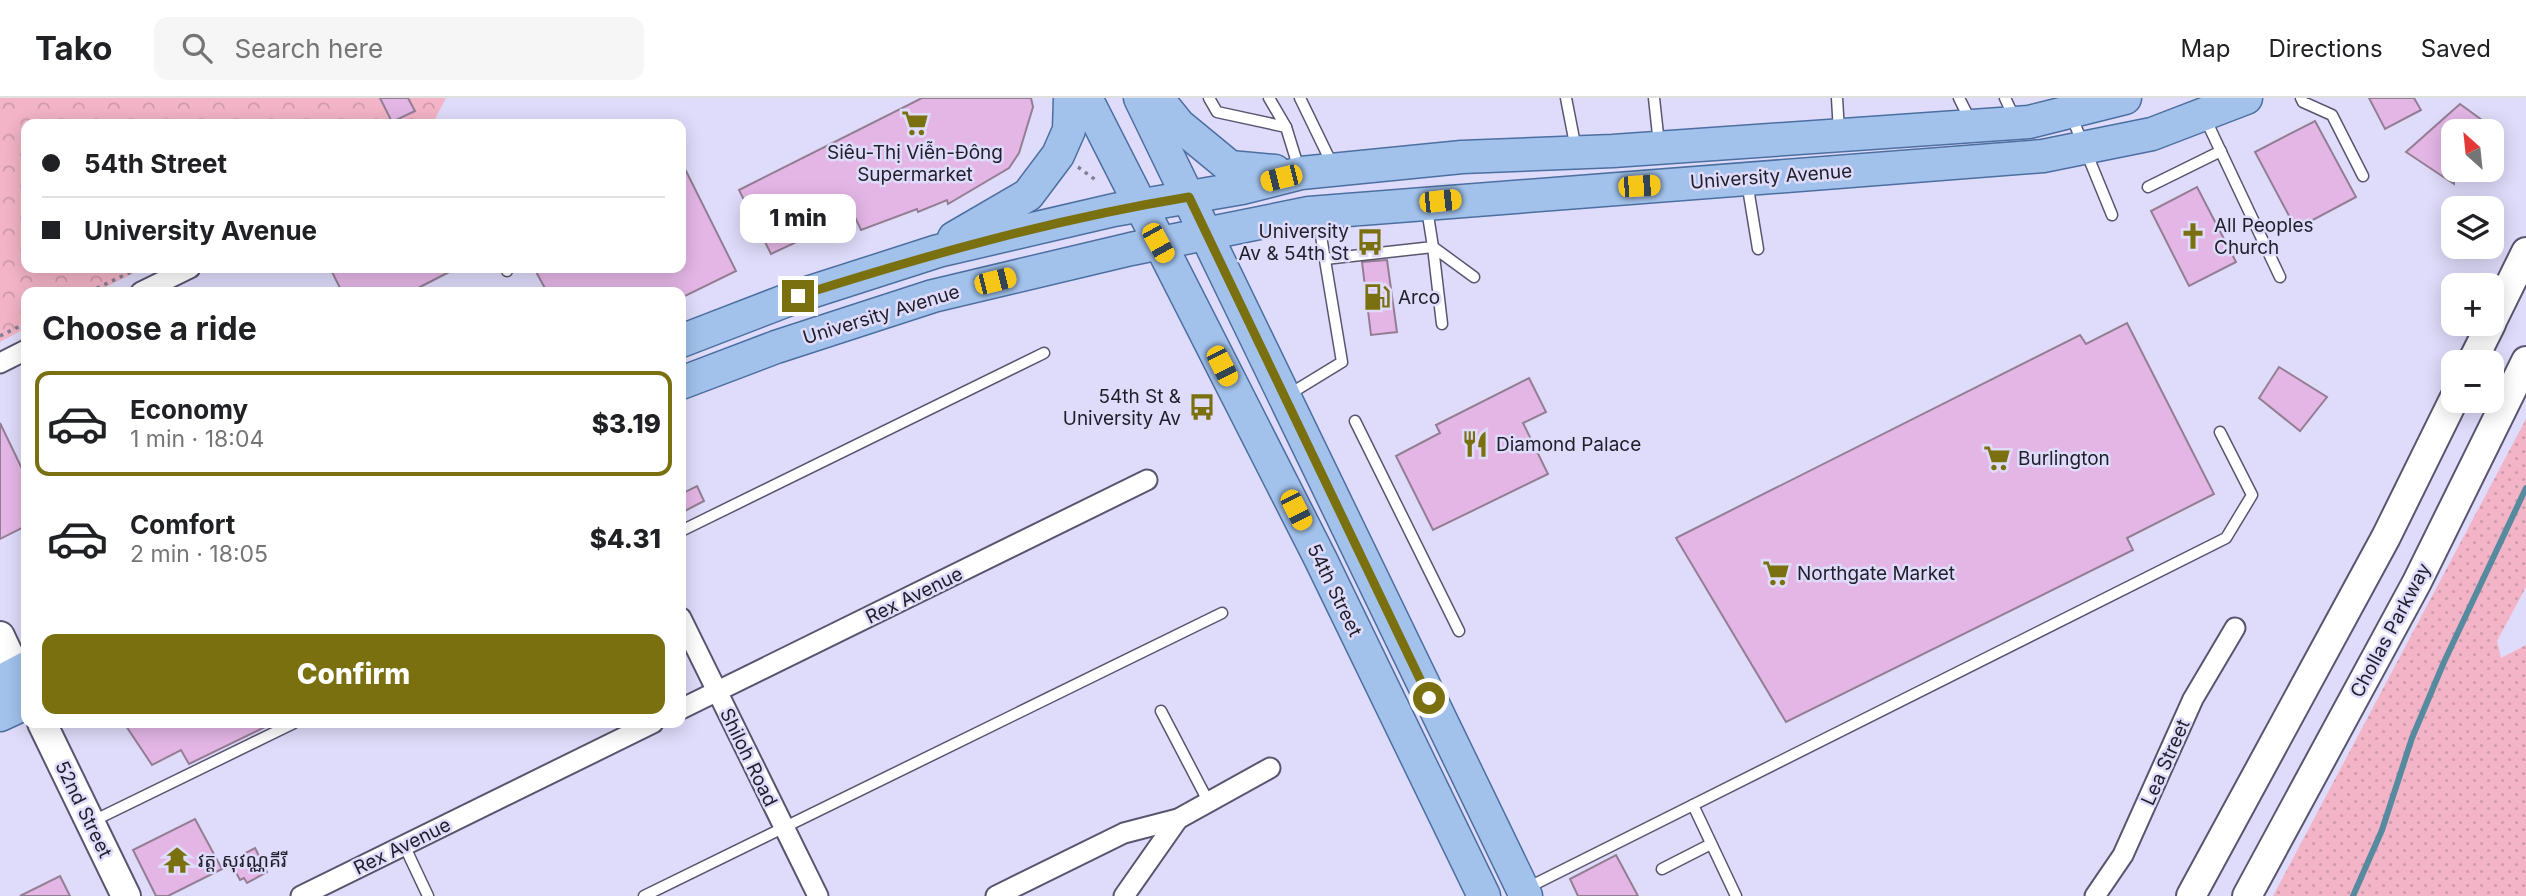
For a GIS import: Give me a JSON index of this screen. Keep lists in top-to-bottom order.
{
  "streets": {
    "main road": [
      "University Avenue",
      "54th Street",
      "Chollas Parkway",
      "52nd Street"
    ],
    "street": ["Rex Avenue", "Shiloh Road", "Lea Street"]
  },
  "crossings": [
    ["University Avenue", "54th Street"],
    ["Rex Avenue", "Shiloh Road"]
  ],
  "places": {
    "supermarket": ["Siêu-Thị Viễn-Đông Supermarket", "Burlington", "Northgate Market"],
    "church": ["All Peoples Church"],
    "bus stop": ["University Av & 54th St", "54th St & University Av"],
    "fuel station": ["Arco"],
    "restaurant": ["Diamond Palace"],
    "temple": ["វត្ត សុវណ្ណគីរី"]
  },
  "north": "top left",
  "page": {
    "header": "Tako",
    "search": "Search here",
    "nav": ["Map", "Directions", "Saved"],
    "map_buttons": ["+", "−"],
    "banner": ["54th Street", "University Avenue"],
    "bubble": "1 min",
    "heading": "Choose a ride",
    "list": [
      {
        "name": "Economy",
        "note": "1 min · 18:04",
        "value": "$3.19"
      },
      {
        "name": "Comfort",
        "note": "2 min · 18:05",
        "value": "$4.31"
      }
    ],
    "buttons": "Confirm"
  }
}
